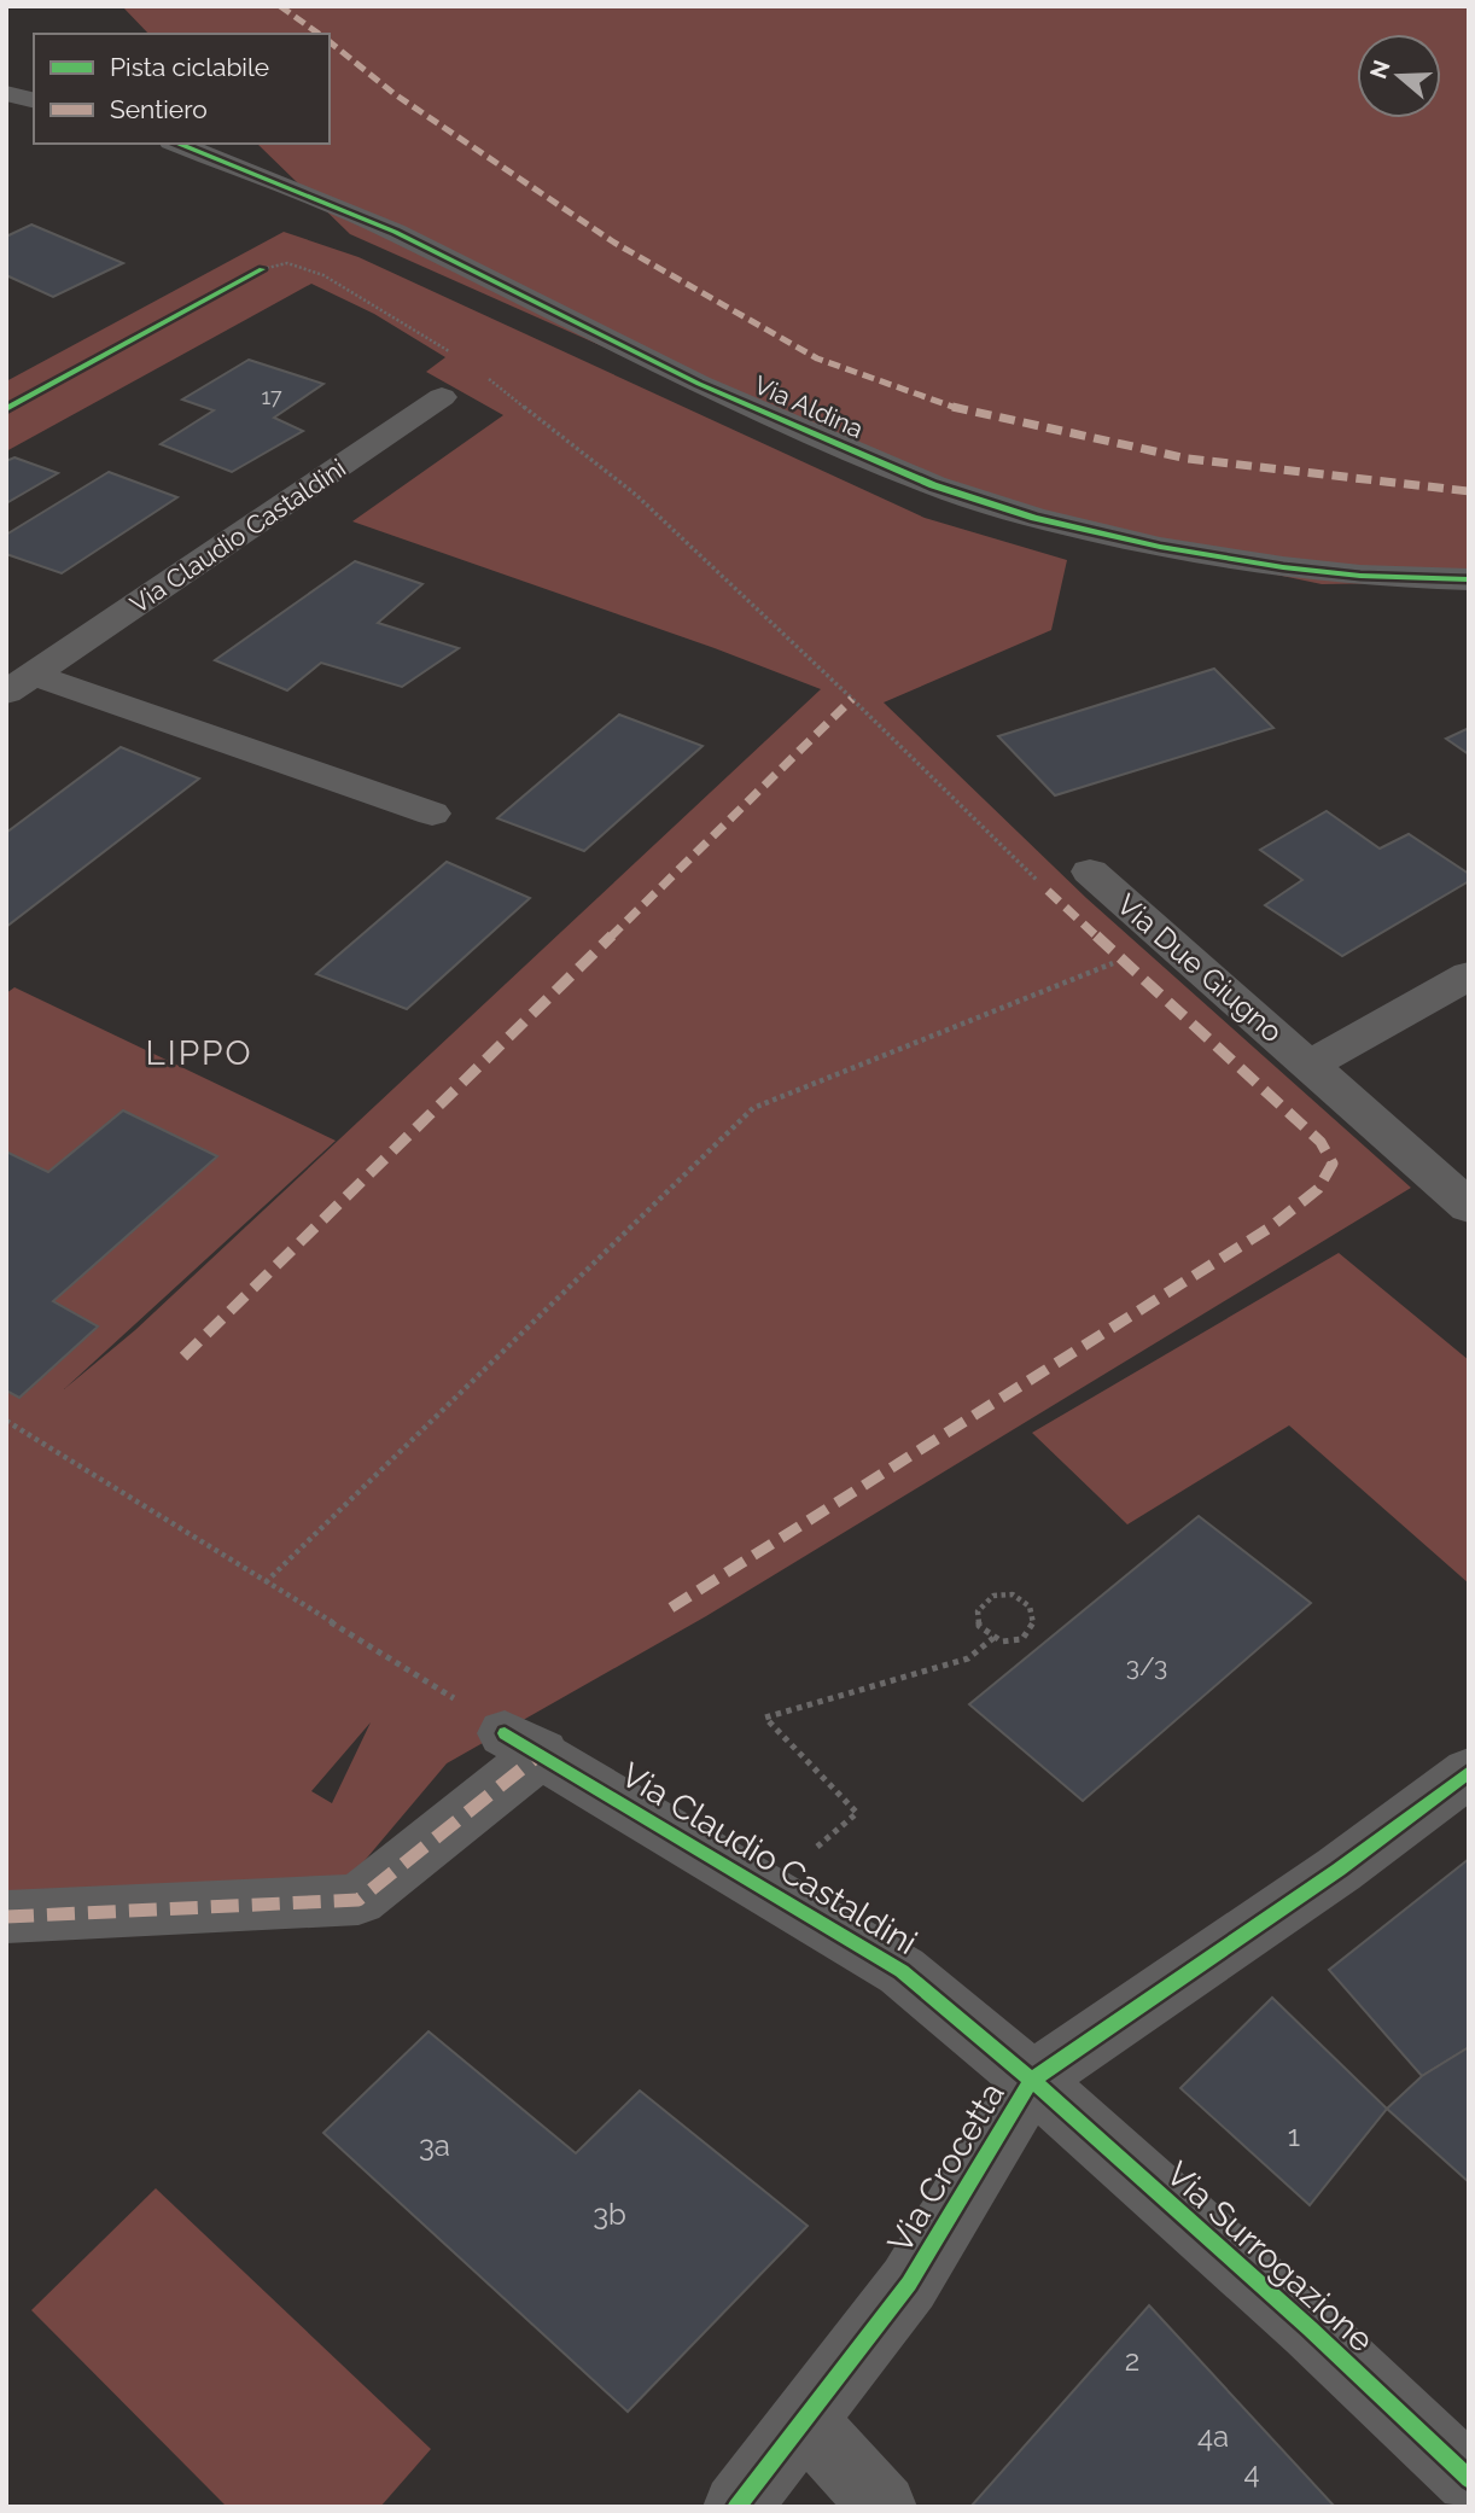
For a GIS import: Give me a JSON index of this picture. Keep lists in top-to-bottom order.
{
  "streets": {
    "street": [
      "Via Aldina",
      "Via Claudio Castaldini",
      "Via Due Giugno",
      "Via Crocetta",
      "Via Surrogazione"
    ]
  },
  "crossings": [
    ["Via Claudio Castaldini", "Via Crocetta"],
    ["Via Claudio Castaldini", "Via Surrogazione"],
    ["Via Crocetta", "Via Surrogazione"]
  ],
  "districts": ["LIPPO"],
  "house_numbers": [
    "17",
    "3/3",
    "1",
    "3a",
    "3b",
    "2",
    "4a",
    "4"
  ],
  "legend": ["Pista ciclabile", "Sentiero"],
  "north": "left"
}
